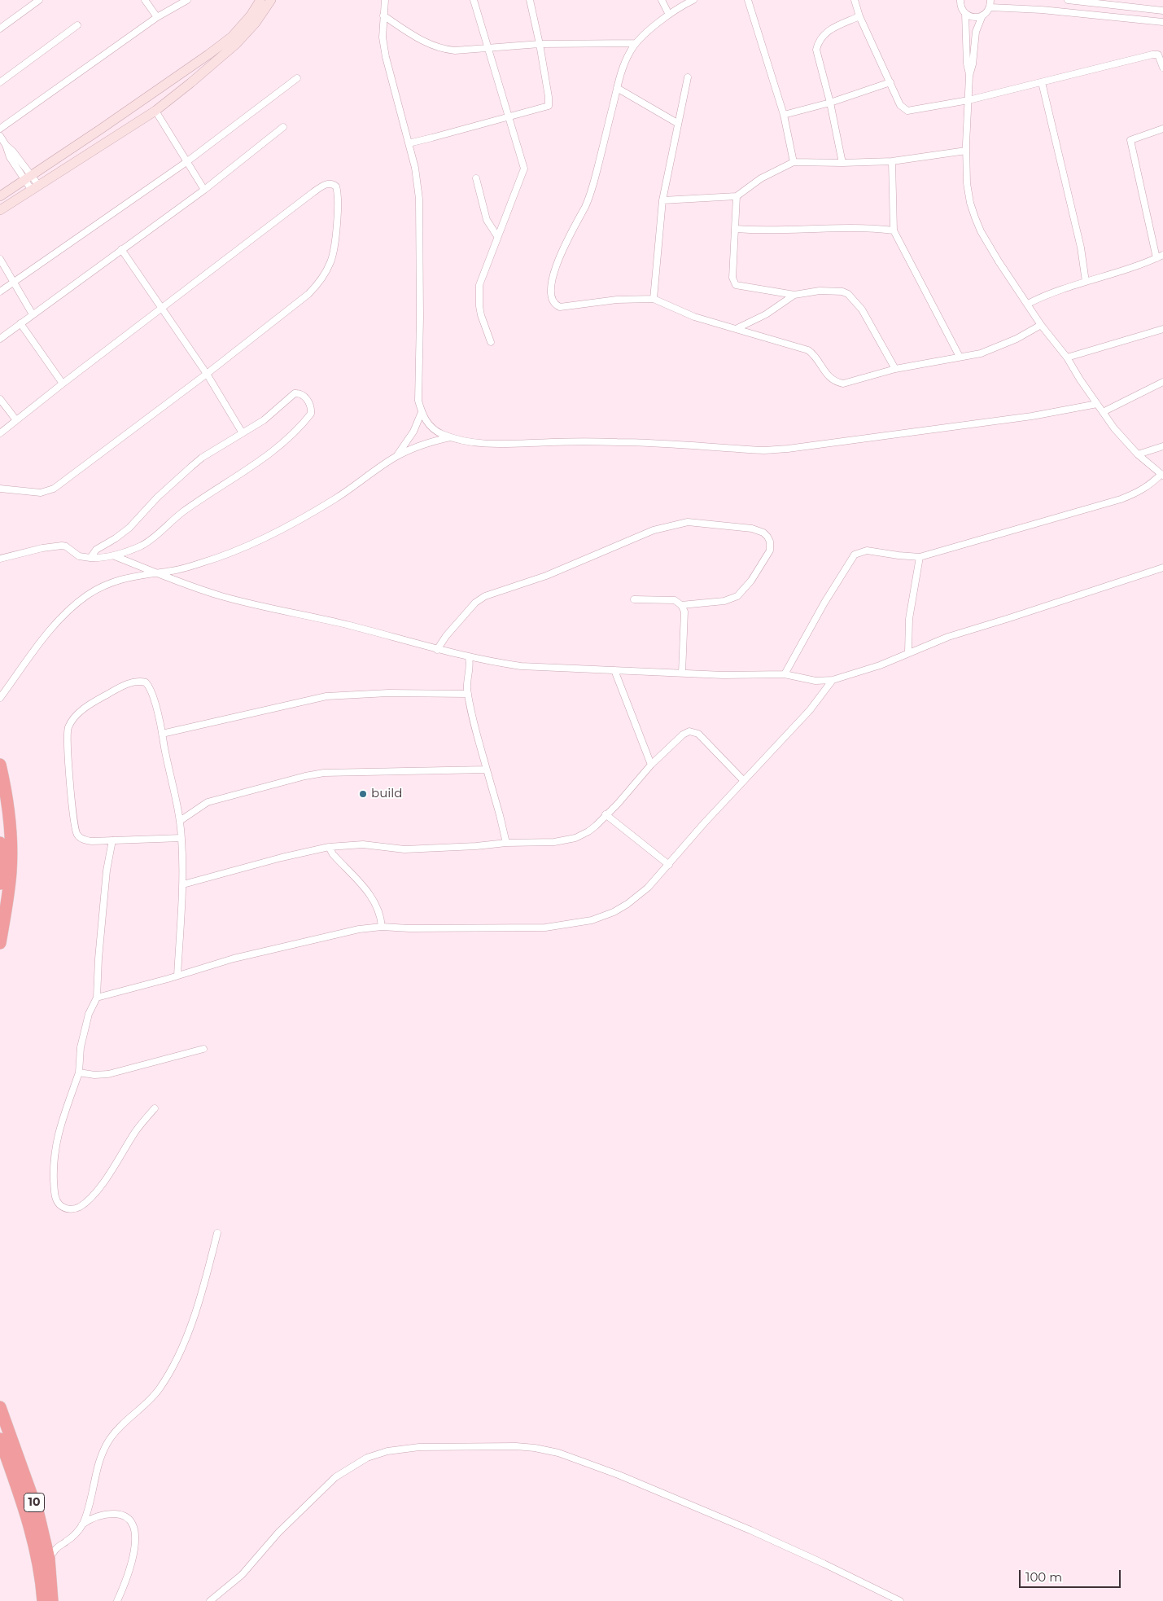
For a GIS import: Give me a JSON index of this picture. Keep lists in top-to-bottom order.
{
  "streets": {
    "highway": ["10"]
  },
  "places": ["build"],
  "scale_bar": "100 m"
}
